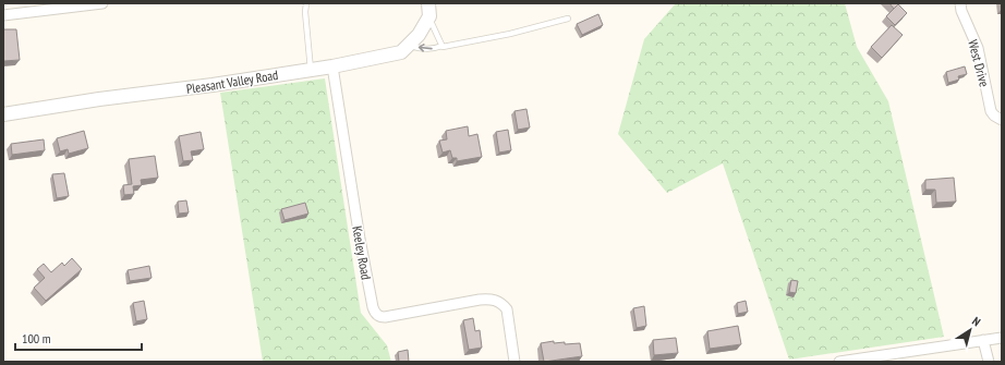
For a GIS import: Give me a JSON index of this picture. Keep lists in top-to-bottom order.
{
  "streets": {
    "street": ["West Drive", "Pleasant Valley Road", "Keeley Road"]
  },
  "crossings": [
    ["Pleasant Valley Road", "Keeley Road"]
  ],
  "scale_bar": "100 m",
  "north": "top right"
}
